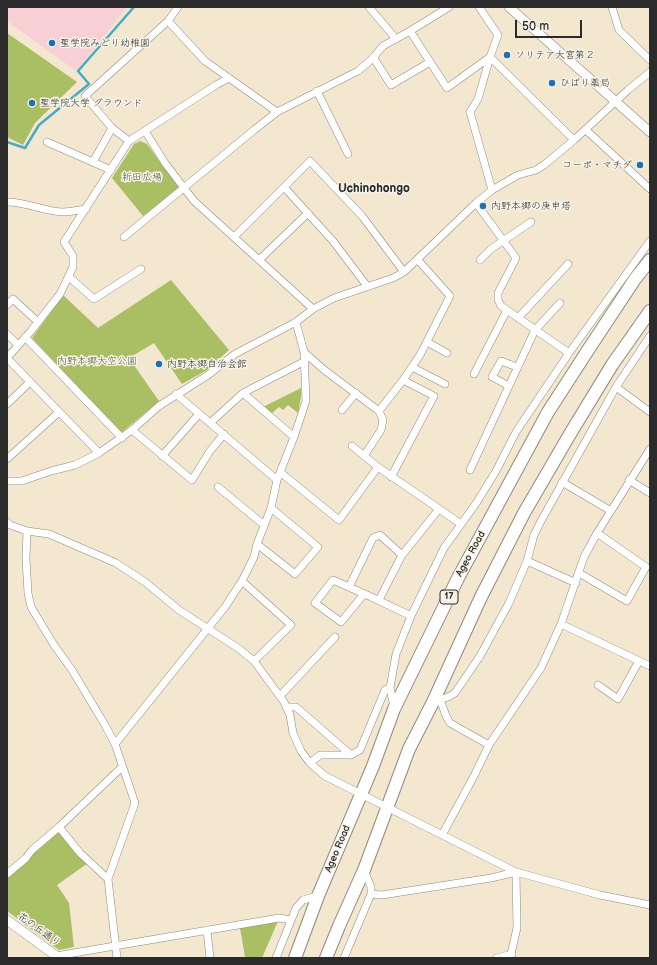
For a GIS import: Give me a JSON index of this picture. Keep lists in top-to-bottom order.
{
  "streets": {
    "highway": ["Ageo Road", "17"],
    "street": ["花の丘通り"]
  },
  "districts": ["Uchinohongo"],
  "parks": ["新田広場", "内野本郷大空公園"],
  "places": [
    "聖学院みどり幼稚園",
    "ソリテア大宮第２",
    "ひばり薬局",
    "聖学院大学 グラウンド",
    "コーポ・マチダ",
    "内野本郷の庚申塔",
    "内野本郷自治会館"
  ],
  "scale_bar": "50 m"
}
